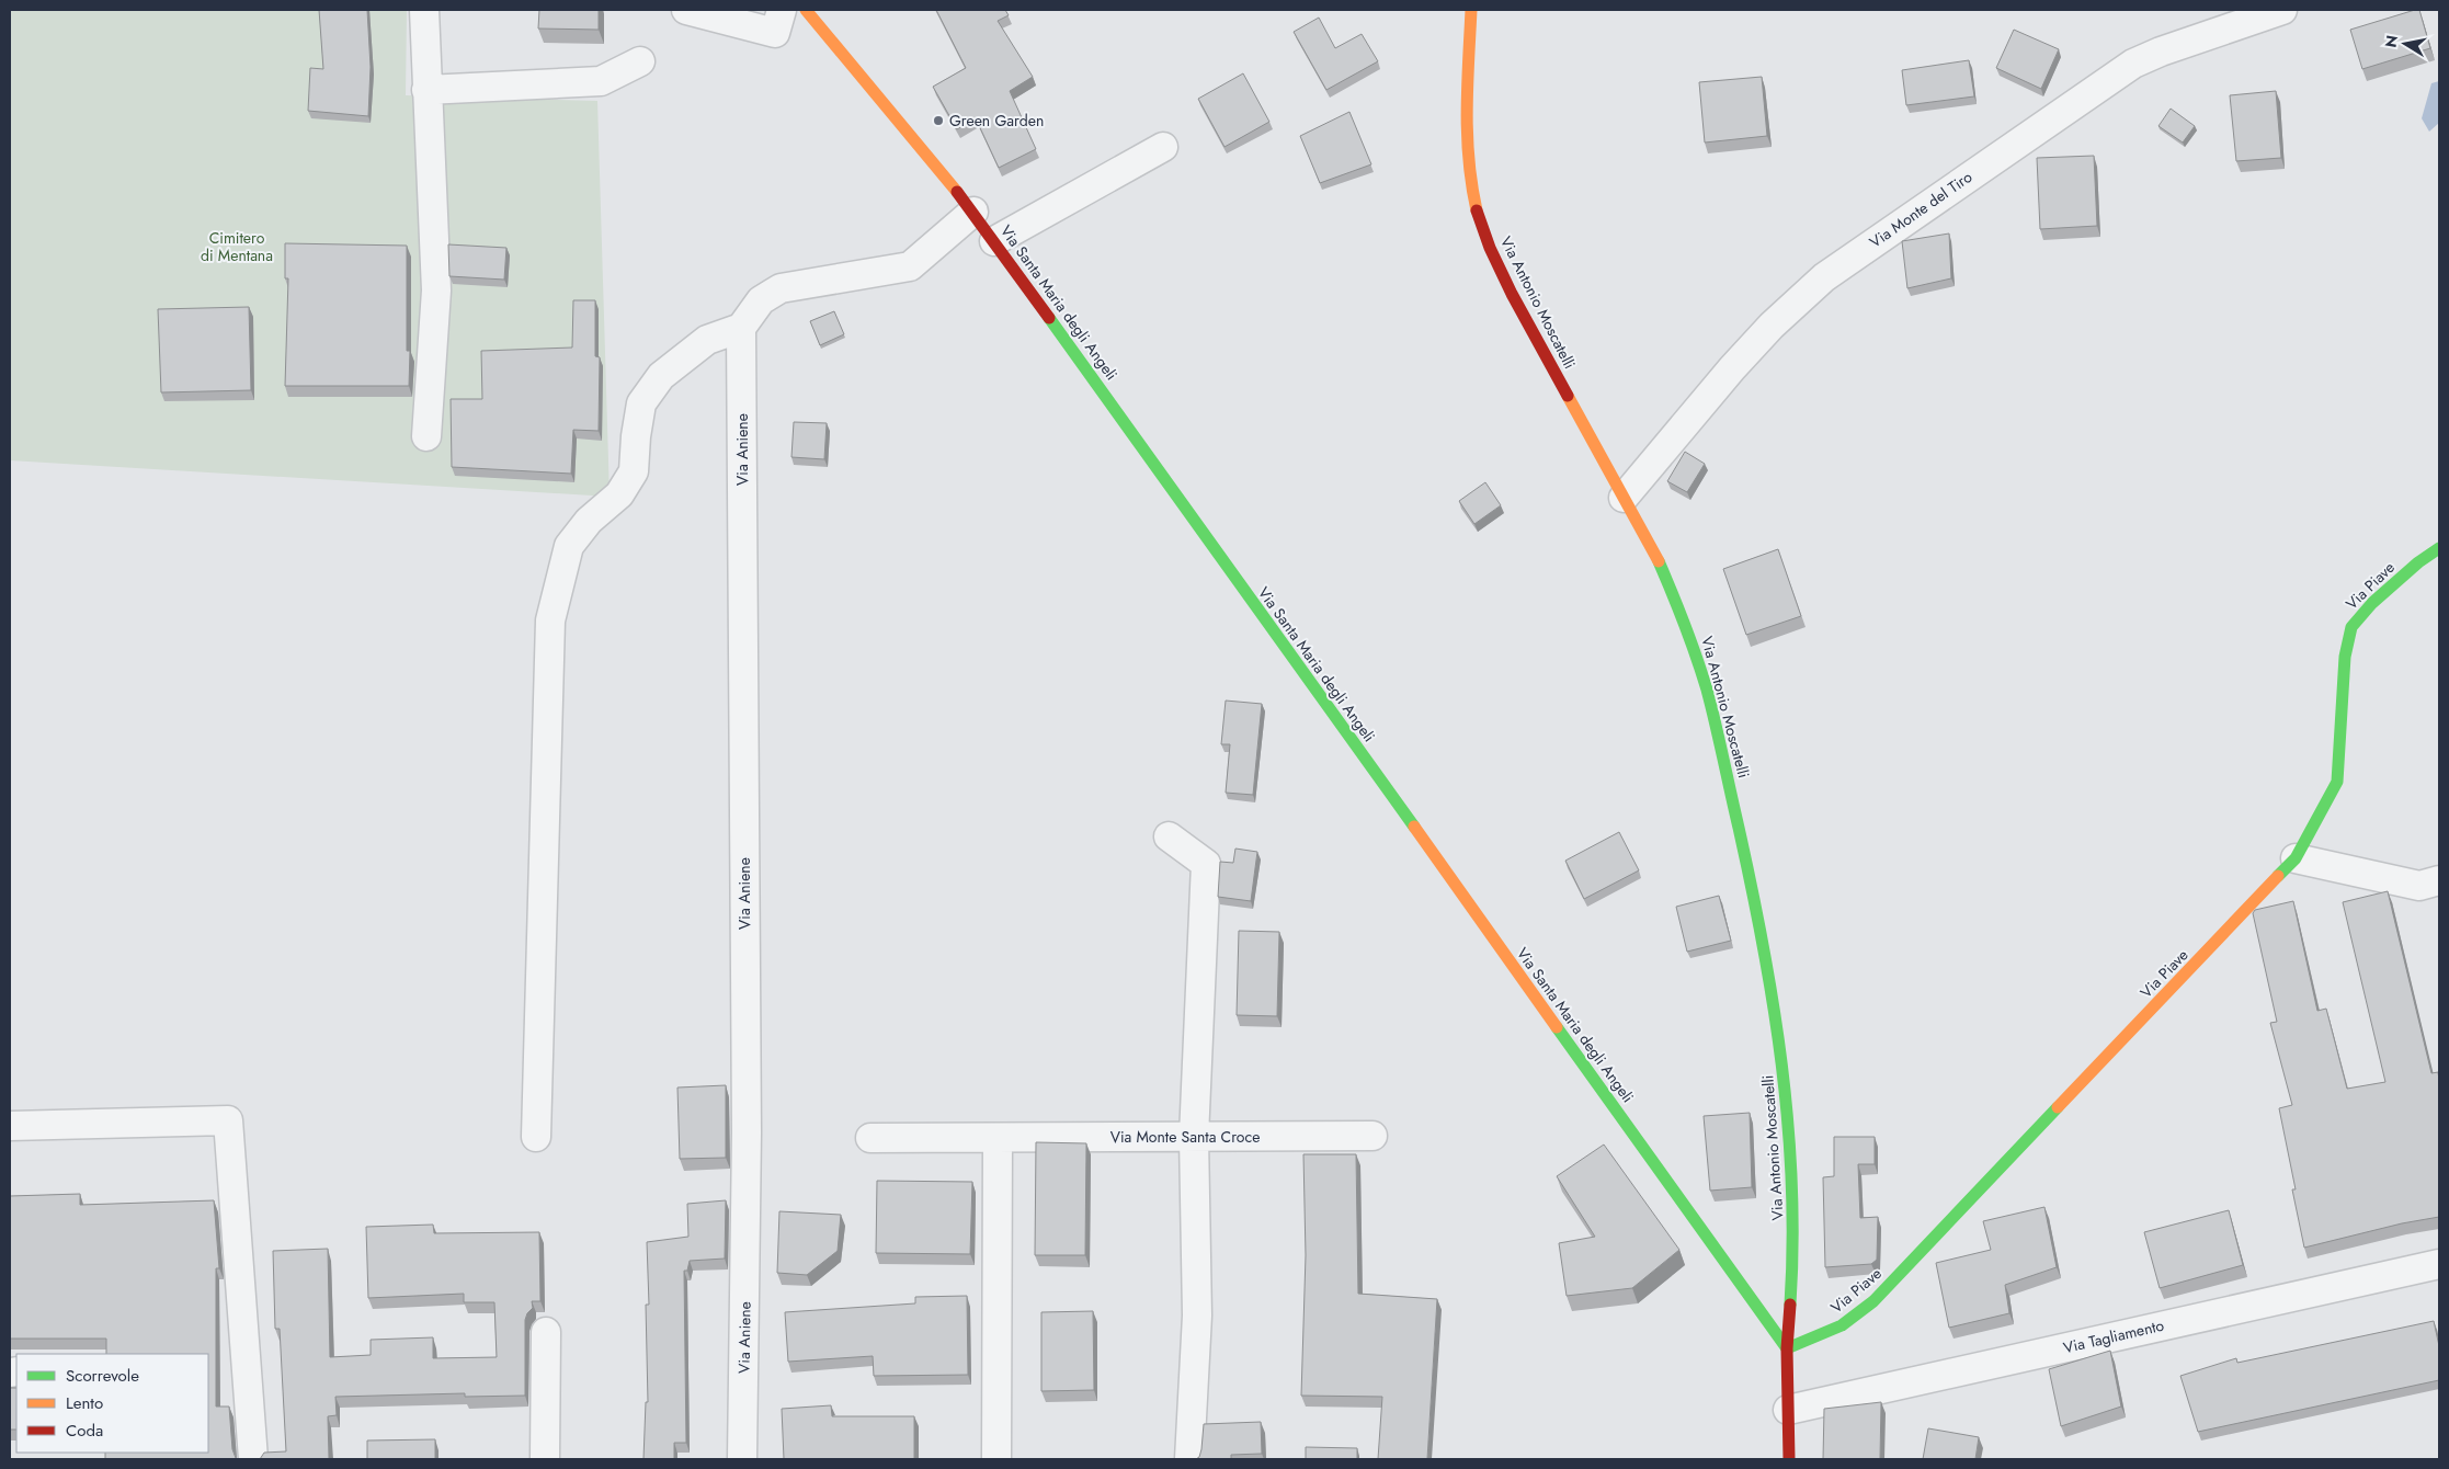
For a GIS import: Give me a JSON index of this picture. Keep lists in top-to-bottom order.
{
  "streets": {
    "street": [
      "Via Monte del Tiro",
      "Via Santa Maria degli Angeli",
      "Via Antonio Moscatelli",
      "Via Aniene",
      "Via Piave",
      "Via Monte Santa Croce",
      "Via Tagliamento"
    ]
  },
  "crossings": [
    ["Via Monte del Tiro", "Via Antonio Moscatelli"],
    ["Via Santa Maria degli Angeli", "Via Antonio Moscatelli"],
    ["Via Santa Maria degli Angeli", "Via Piave"],
    ["Via Antonio Moscatelli", "Via Piave"],
    ["Via Antonio Moscatelli", "Via Tagliamento"]
  ],
  "parks": ["Cimitero di Mentana"],
  "places": ["Green Garden"],
  "legend": ["Scorrevole", "Lento", "Coda"],
  "north": "left"
}
